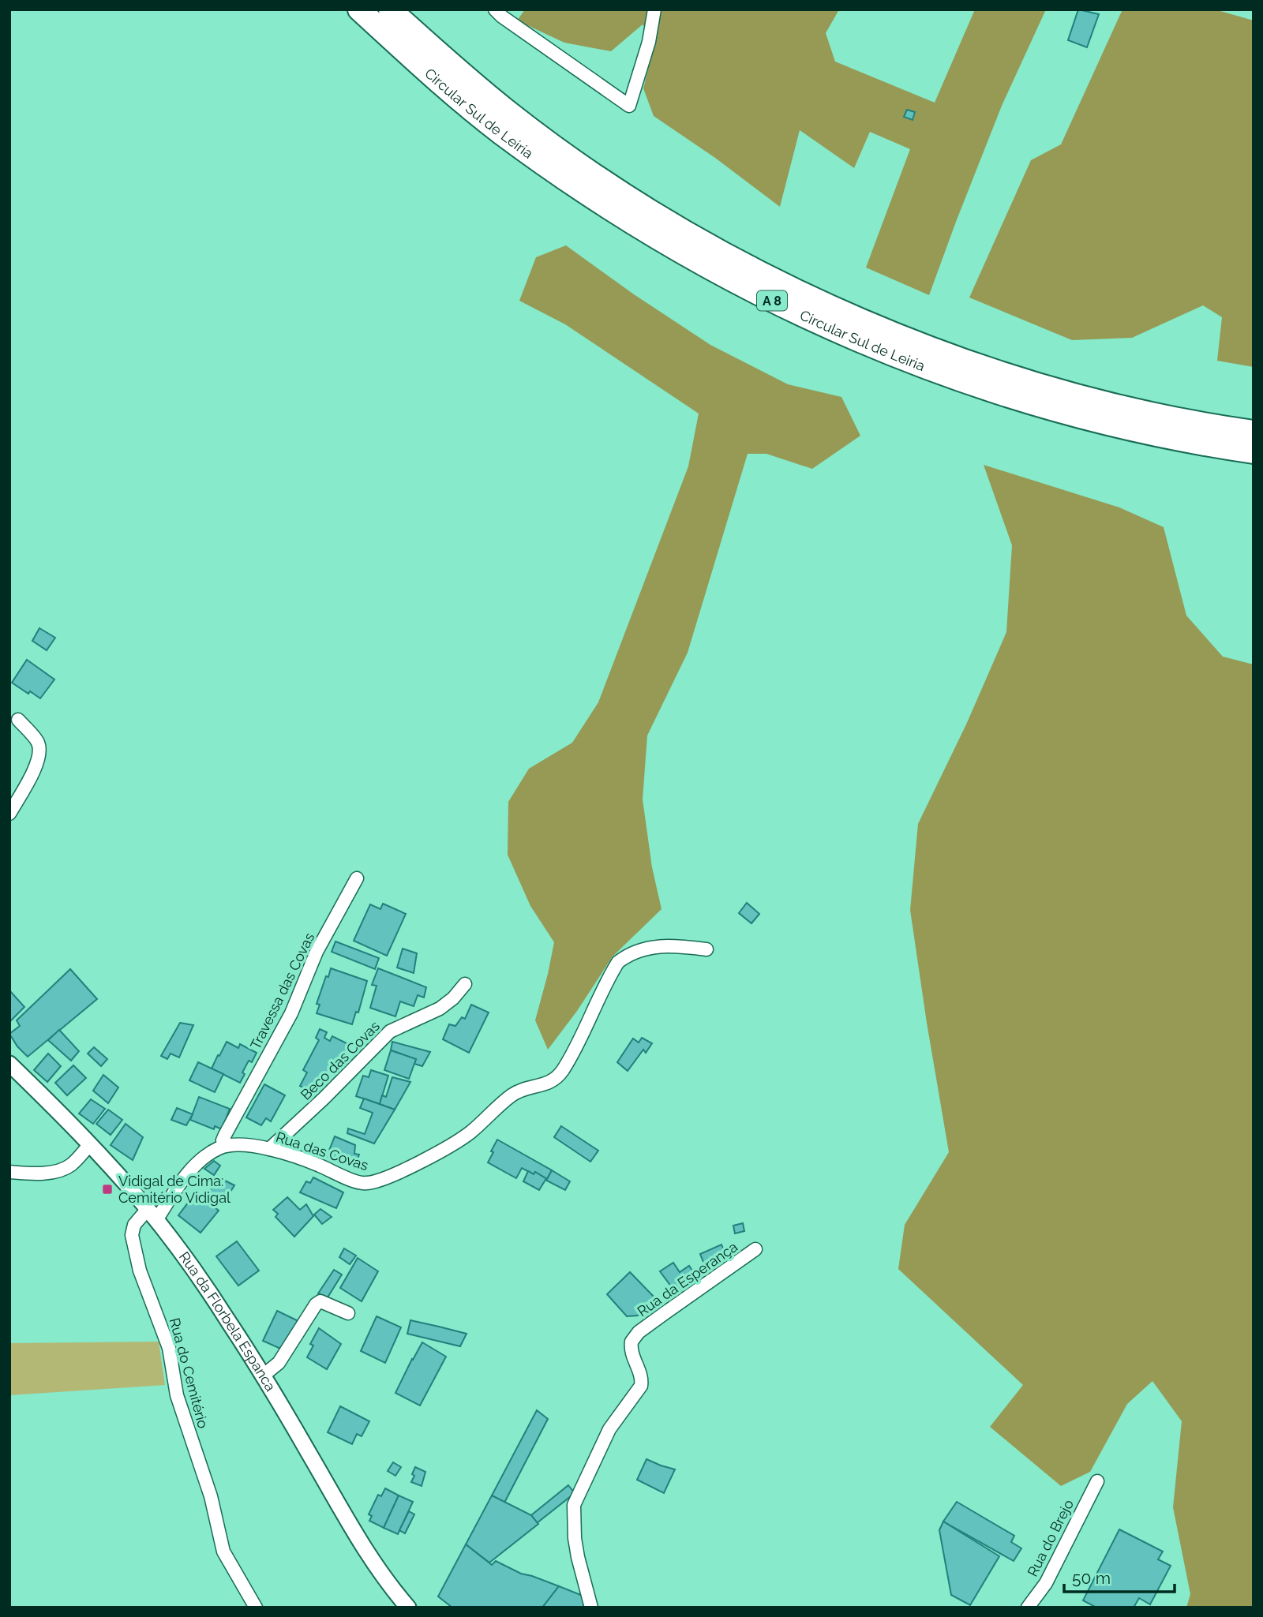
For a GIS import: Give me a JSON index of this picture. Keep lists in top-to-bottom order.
{
  "streets": {
    "highway": ["Circular Sul de Leiria", "A 8"],
    "street": [
      "Travessa das Covas",
      "Beco das Covas",
      "Rua das Covas",
      "Rua da Esperança",
      "Rua da Florbela Espanca",
      "Rua do Cemitério",
      "Rua do Brejo"
    ]
  },
  "crossings": [
    ["Travessa das Covas", "Rua das Covas"],
    ["Beco das Covas", "Rua das Covas"],
    ["Rua da Florbela Espanca", "Rua do Cemitério"]
  ],
  "places": {
    "transit": ["Vidigal de Cima: Cemitério Vidigal"]
  },
  "scale_bar": "50 m"
}
